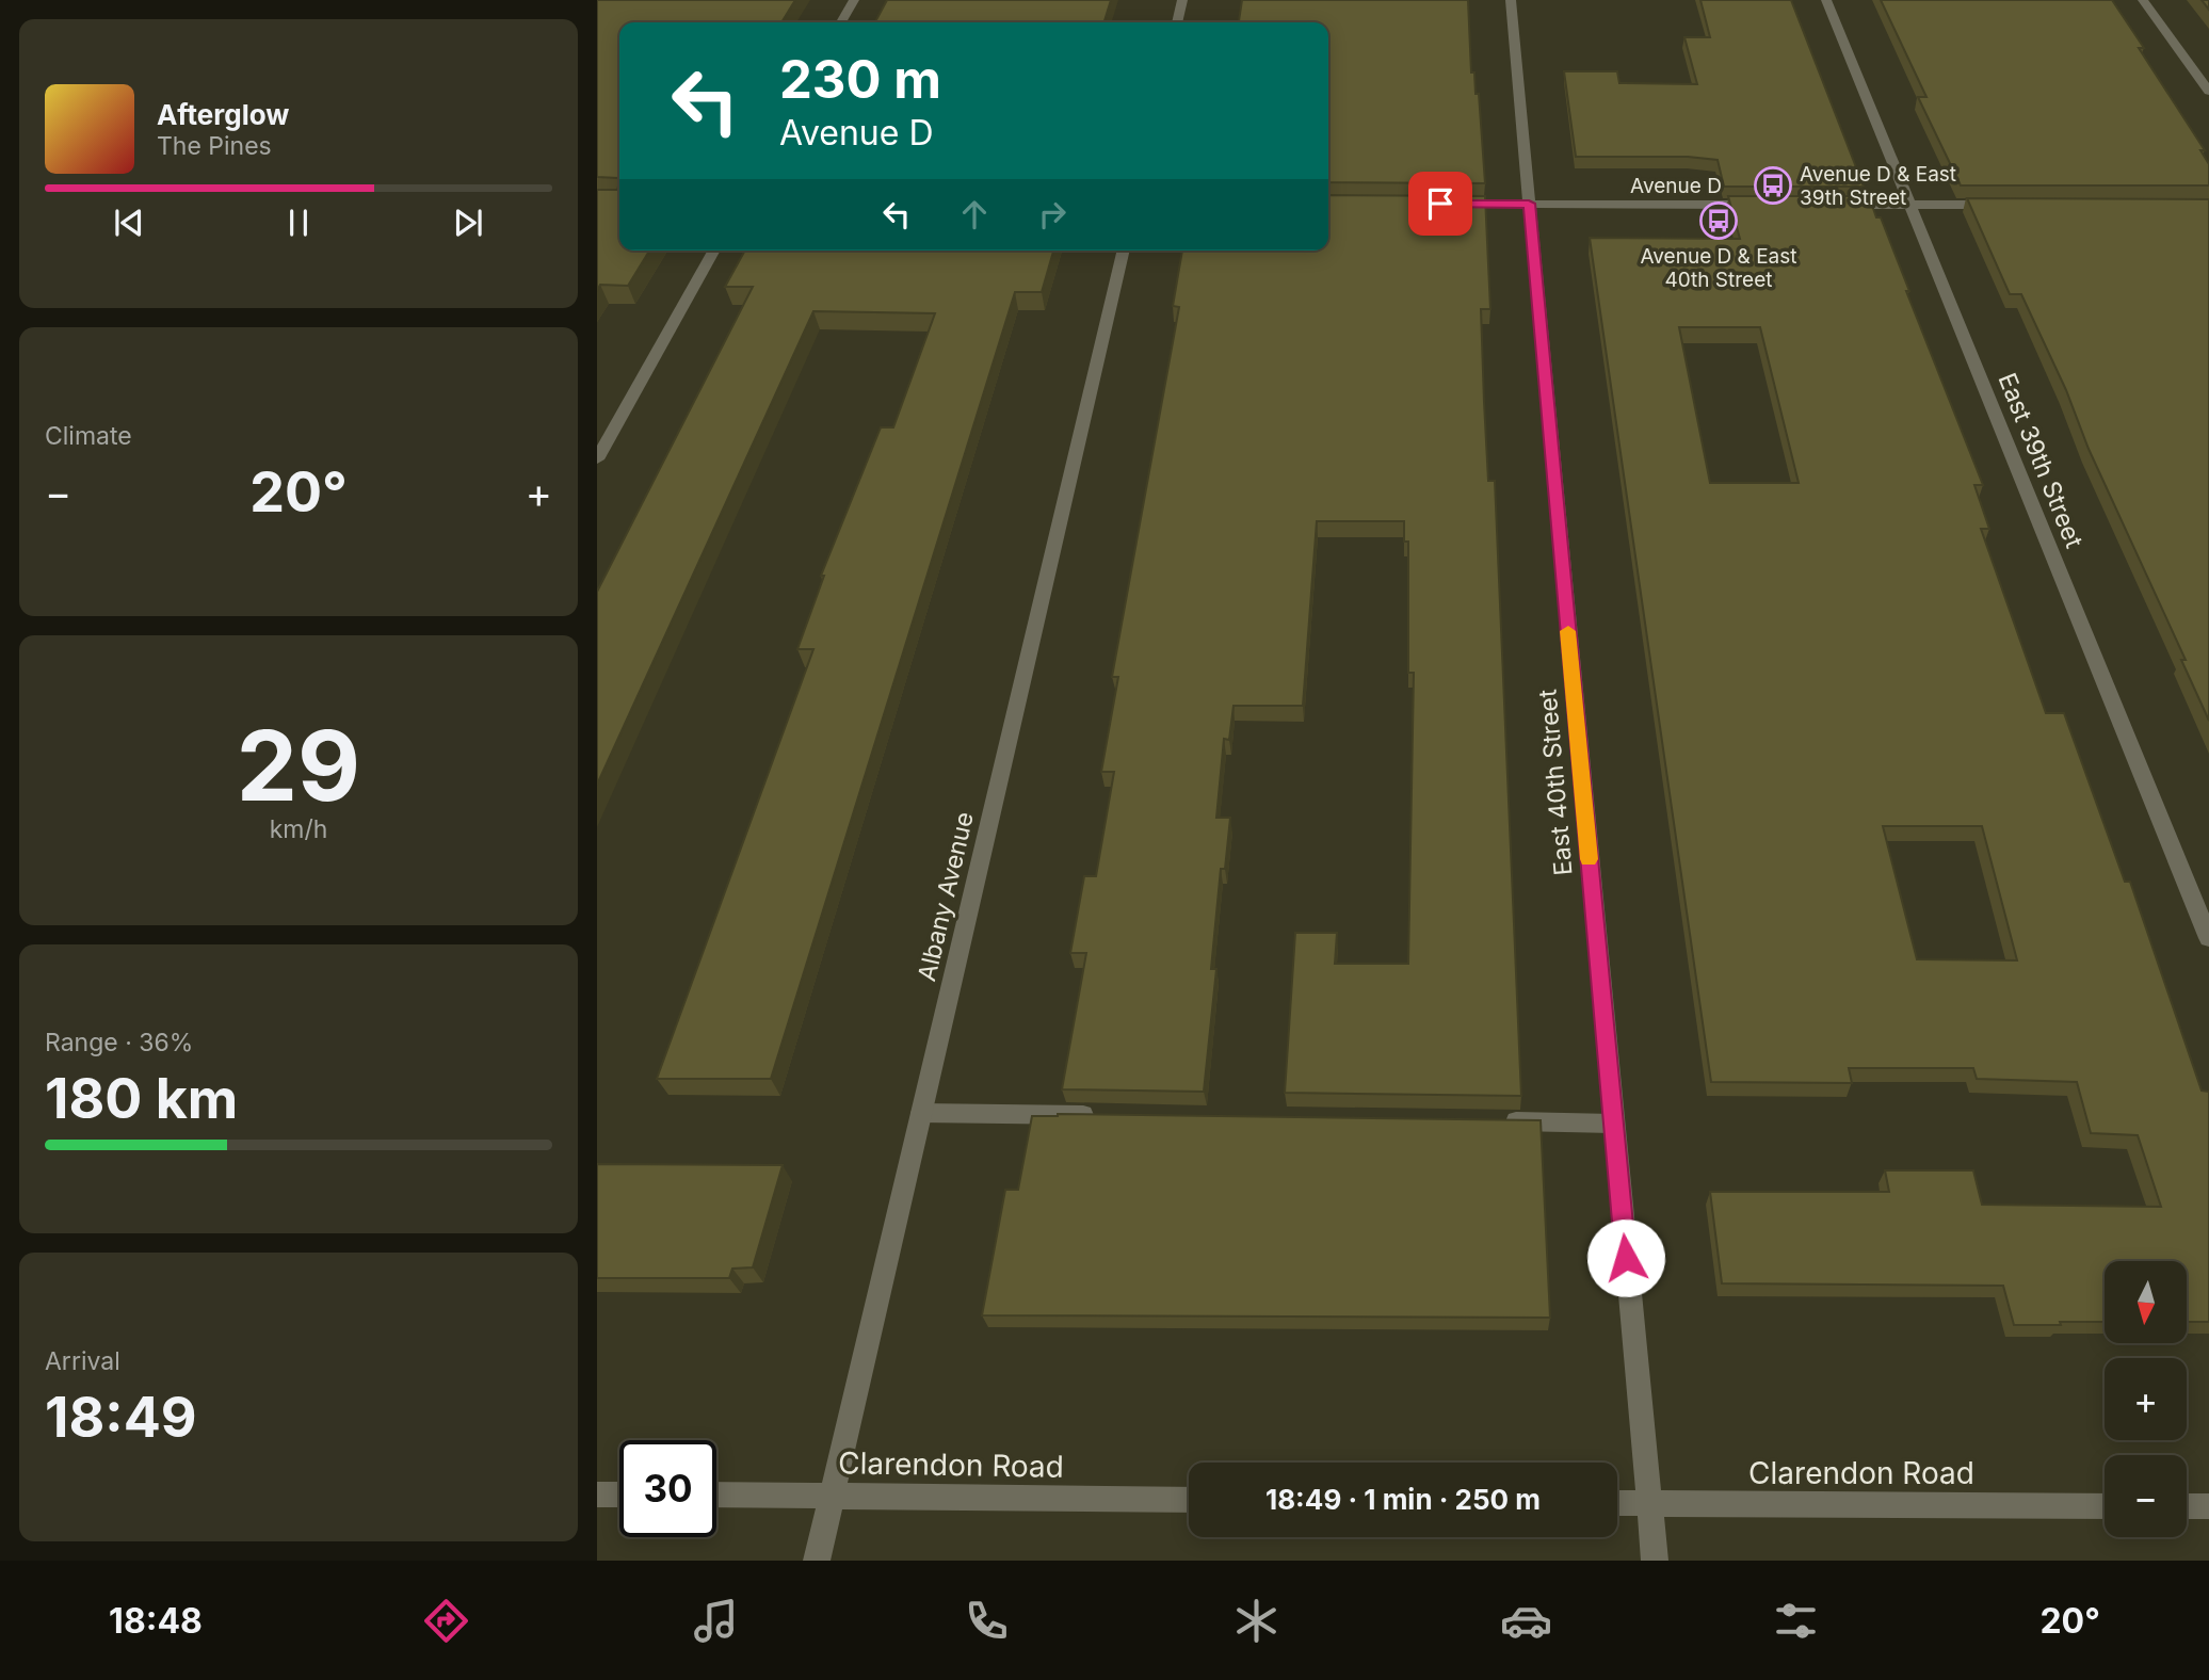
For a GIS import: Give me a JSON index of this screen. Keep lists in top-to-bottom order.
{
  "streets": {
    "street": [
      "Avenue D",
      "East 39th Street",
      "East 40th Street",
      "Albany Avenue",
      "Clarendon Road"
    ]
  },
  "crossings": [
    ["Avenue D", "East 40th Street"],
    ["East 40th Street", "Clarendon Road"],
    ["Albany Avenue", "Clarendon Road"]
  ],
  "places": {
    "bus stop": ["Avenue D & East 39th Street", "Avenue D & East 40th Street"]
  },
  "north": "bottom",
  "page": {
    "turn": ["230 m", "Avenue D"],
    "song": ["Afterglow", "The Pines"],
    "tile": [
      "Climate",
      ["29", "km/h"],
      ["Range · 36%", "180 km"],
      ["Arrival", "18:49"]
    ],
    "heat": ["−", "20°", "+"],
    "map_buttons": ["+", "−"],
    "limit": "30",
    "trip": "18:49 · 1 min · 250 m",
    "tabs": ["18:48", "20°"]
  }
}
